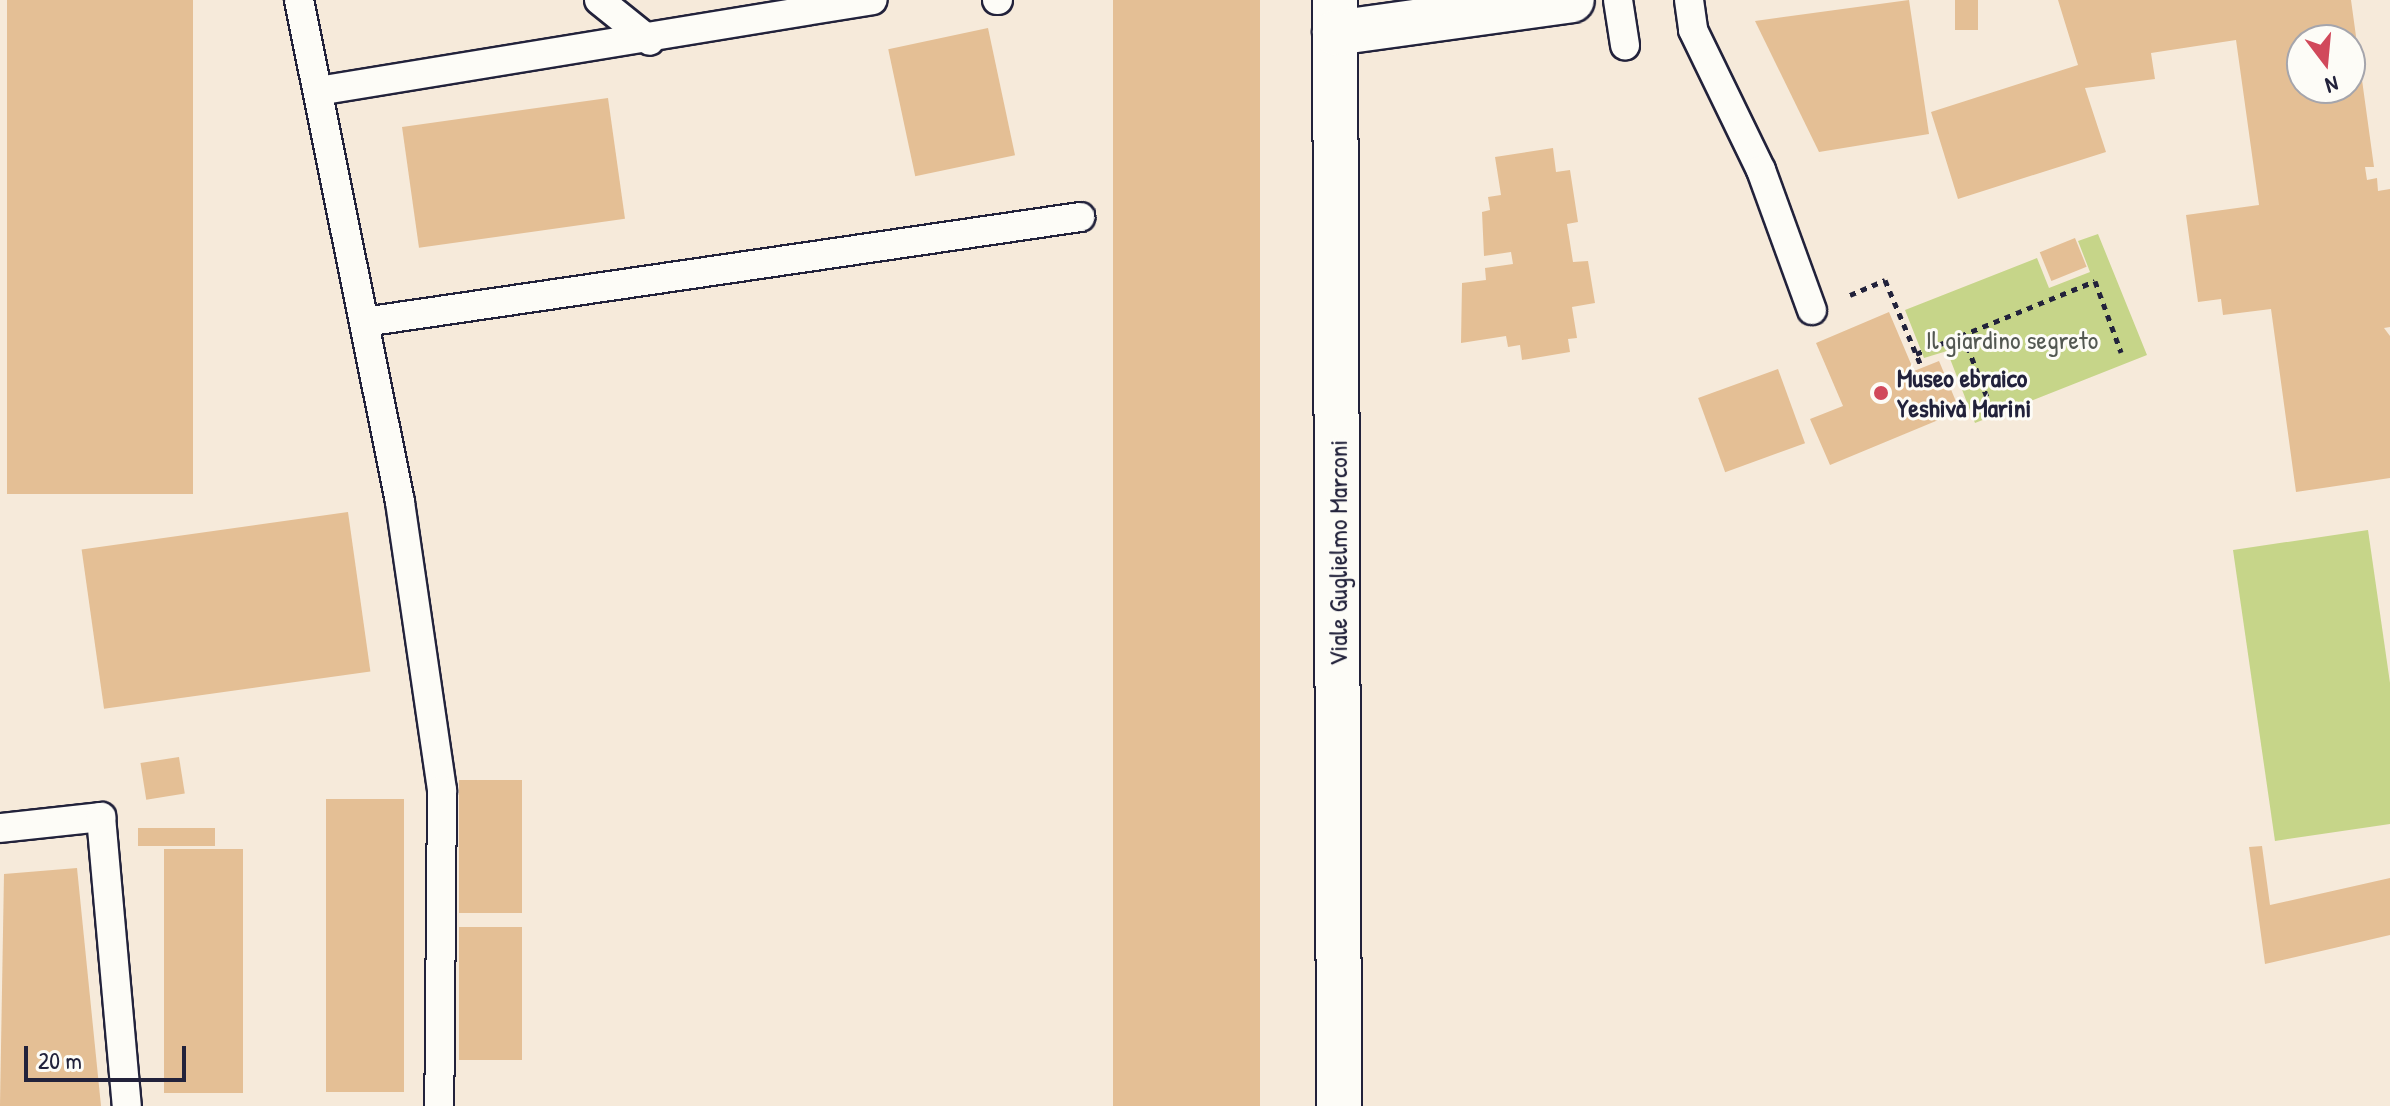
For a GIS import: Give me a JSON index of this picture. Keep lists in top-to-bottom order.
{
  "streets": {
    "street": ["Viale Guglielmo Marconi"]
  },
  "parks": ["Il giardino segreto"],
  "places": ["Museo ebraico Yeshivà Marini"],
  "scale_bar": "20 m",
  "north": "bottom"
}
